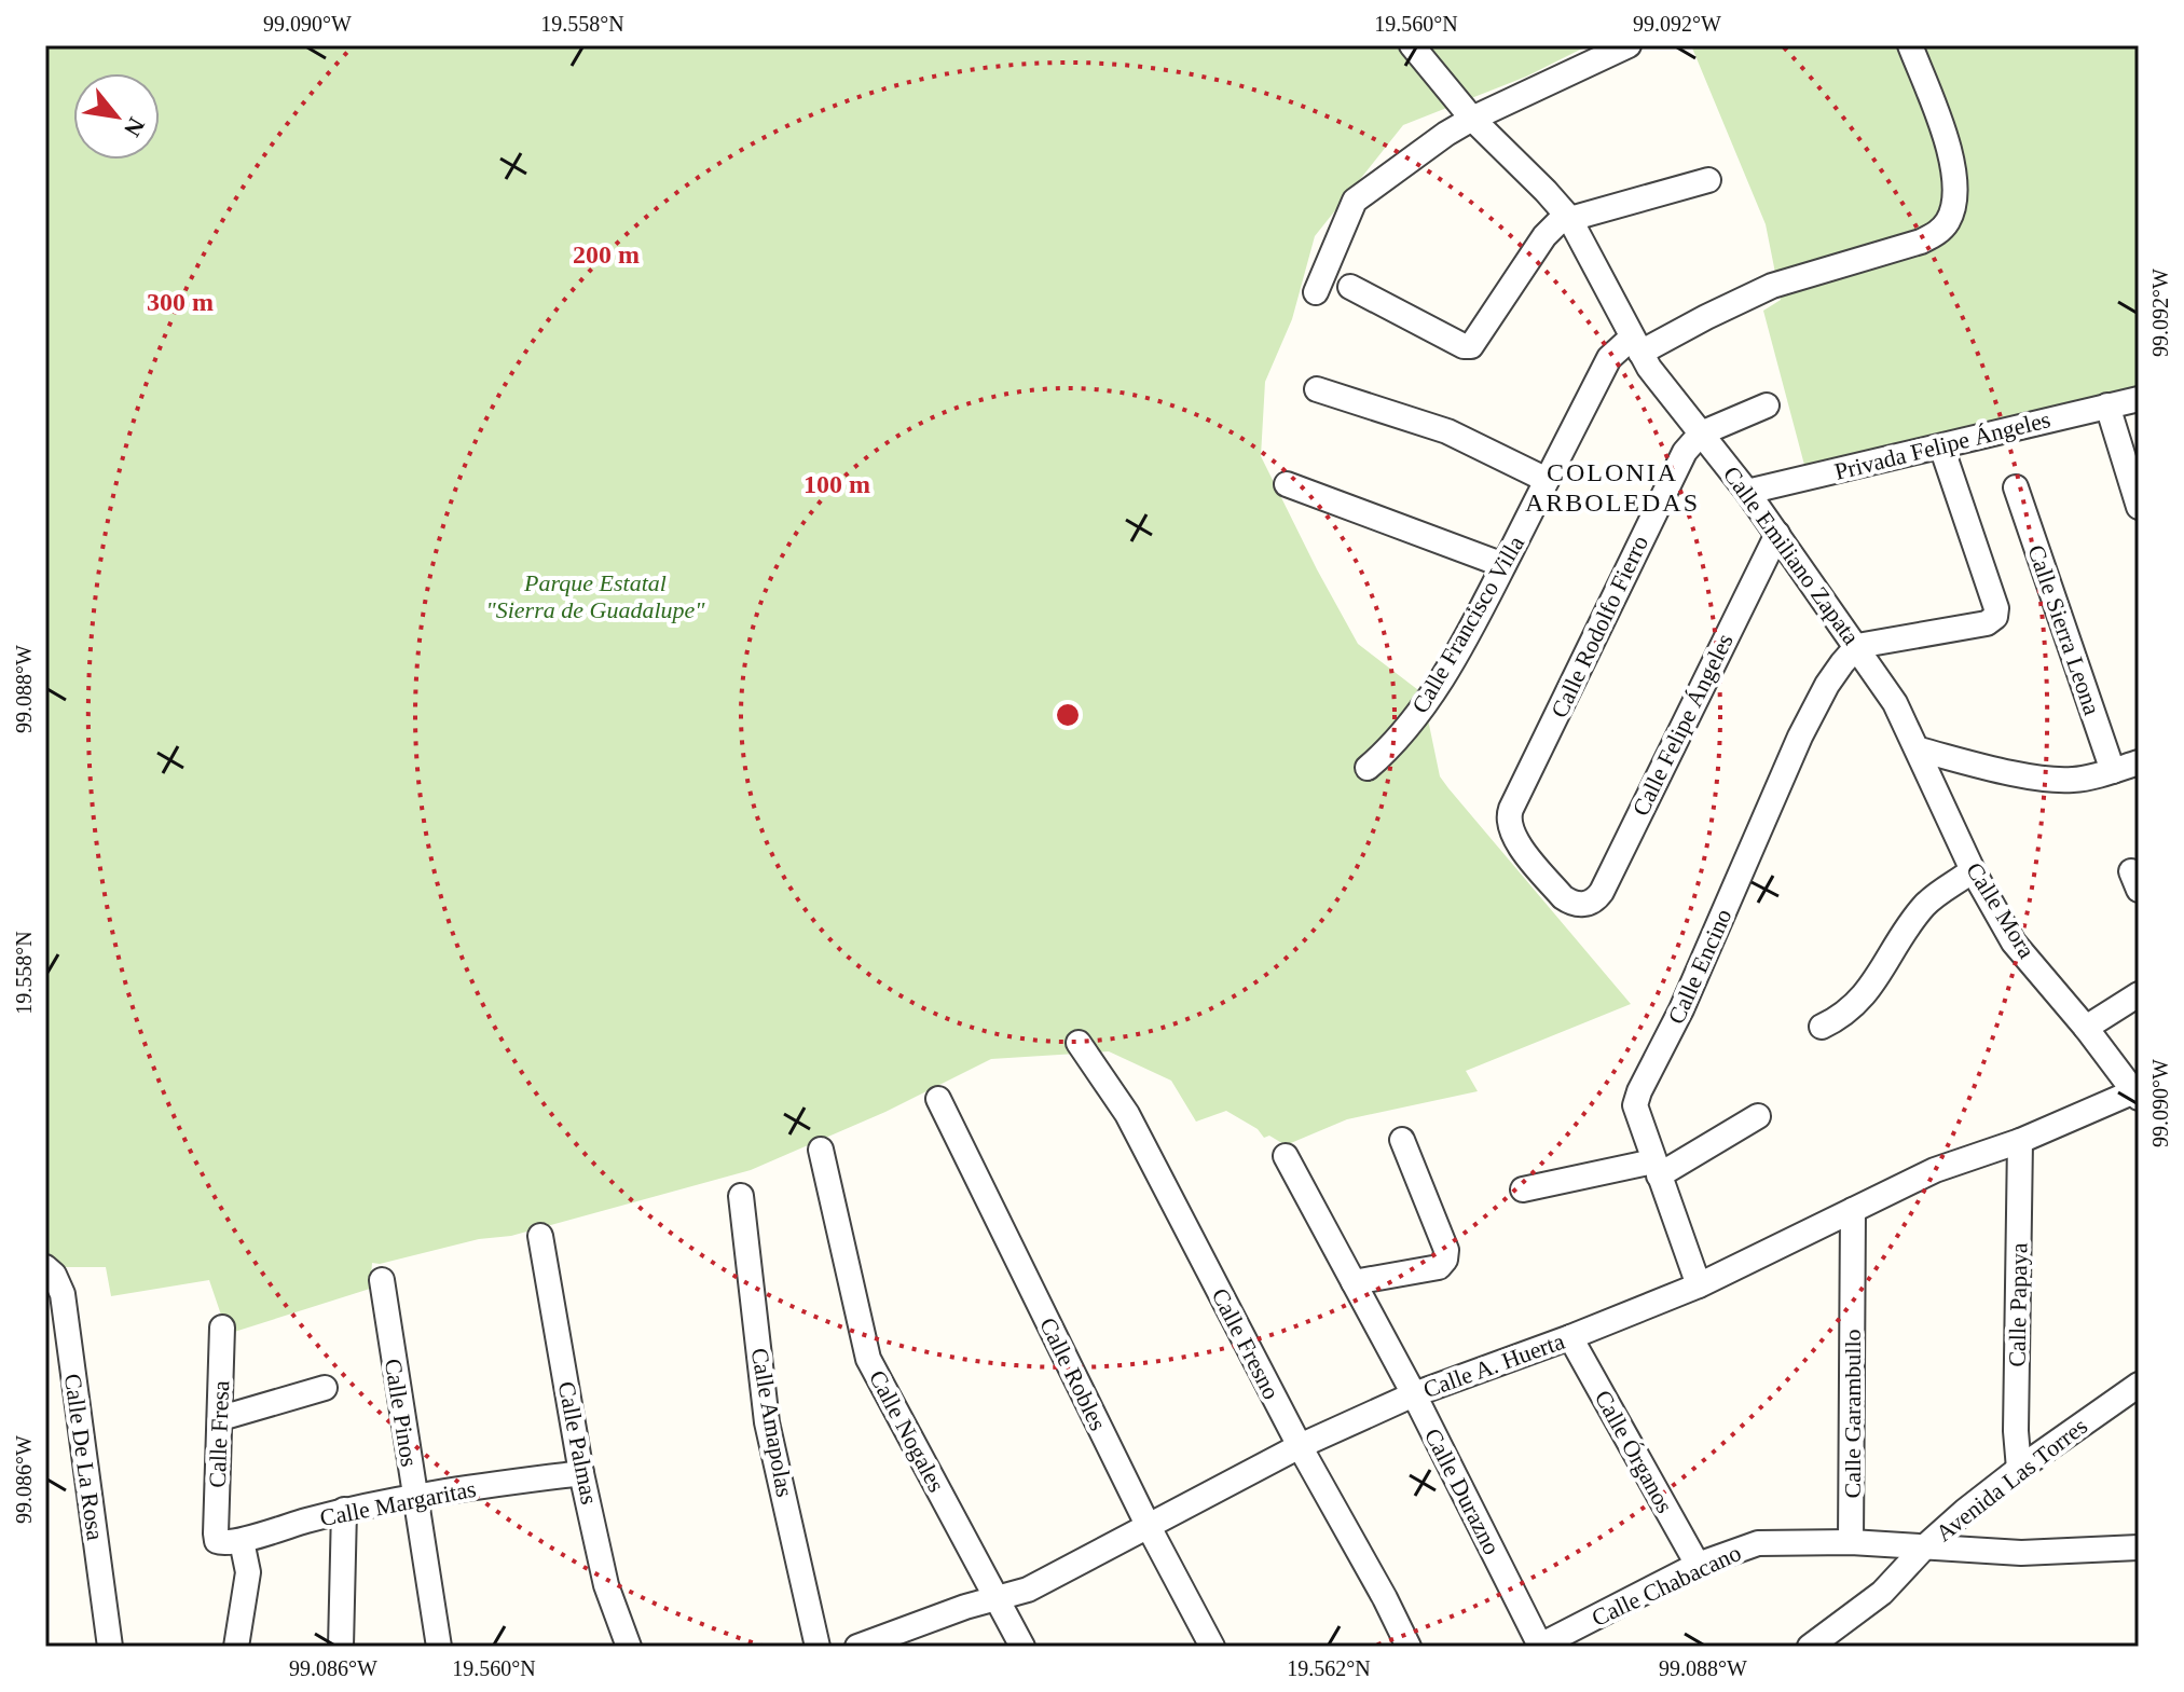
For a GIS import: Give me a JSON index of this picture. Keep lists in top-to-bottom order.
{
  "streets": {
    "street": [
      "Privada Felipe Ángeles",
      "Calle Emiliano Zapata",
      "Calle Francisco Villa",
      "Calle Rodolfo Fierro",
      "Calle Sierra Leona",
      "Calle Felipe Ángeles",
      "Calle Mora",
      "Calle Encino",
      "Calle Papaya",
      "Calle Fresno",
      "Calle A. Huerta",
      "Calle Robles",
      "Calle Pinos",
      "Calle Garambullo",
      "Calle Amapolas",
      "Calle Nogales",
      "Calle Fresa",
      "Calle Palmas",
      "Calle Órganos",
      "Calle De La Rosa",
      "Avenida Las Torres",
      "Calle Durazno",
      "Calle Margaritas",
      "Calle Chabacano"
    ]
  },
  "crossings": [
    ["Privada Felipe Ángeles", "Calle Emiliano Zapata"],
    ["Calle Emiliano Zapata", "Calle Francisco Villa"],
    ["Calle Emiliano Zapata", "Calle Rodolfo Fierro"],
    ["Calle Emiliano Zapata", "Calle Felipe Ángeles"],
    ["Calle Emiliano Zapata", "Calle Mora"],
    ["Calle Emiliano Zapata", "Calle Encino"],
    ["Calle Rodolfo Fierro", "Calle Felipe Ángeles"],
    ["Calle Mora", "Calle A. Huerta"],
    ["Calle Encino", "Calle A. Huerta"],
    ["Calle Papaya", "Calle A. Huerta"],
    ["Calle Papaya", "Avenida Las Torres"],
    ["Calle Fresno", "Calle A. Huerta"],
    ["Calle A. Huerta", "Calle Robles"],
    ["Calle A. Huerta", "Calle Garambullo"],
    ["Calle A. Huerta", "Calle Nogales"],
    ["Calle A. Huerta", "Calle Órganos"],
    ["Calle A. Huerta", "Calle Durazno"],
    ["Calle Pinos", "Calle Margaritas"],
    ["Calle Garambullo", "Calle Chabacano"],
    ["Calle Fresa", "Calle Margaritas"],
    ["Calle Palmas", "Calle Margaritas"],
    ["Calle Órganos", "Calle Chabacano"],
    ["Calle Durazno", "Calle Chabacano"]
  ],
  "districts": ["COLONIA ARBOLEDAS"],
  "parks": ["Parque Estatal \"Sierra de Guadalupe\""],
  "north": "bottom right",
  "coordinates": [
    "99.090°W",
    "19.558°N",
    "19.560°N",
    "99.092°W",
    "99.088°W",
    "99.086°W",
    "19.562°N"
  ],
  "rings": ["200 m", "300 m", "100 m"]
}
